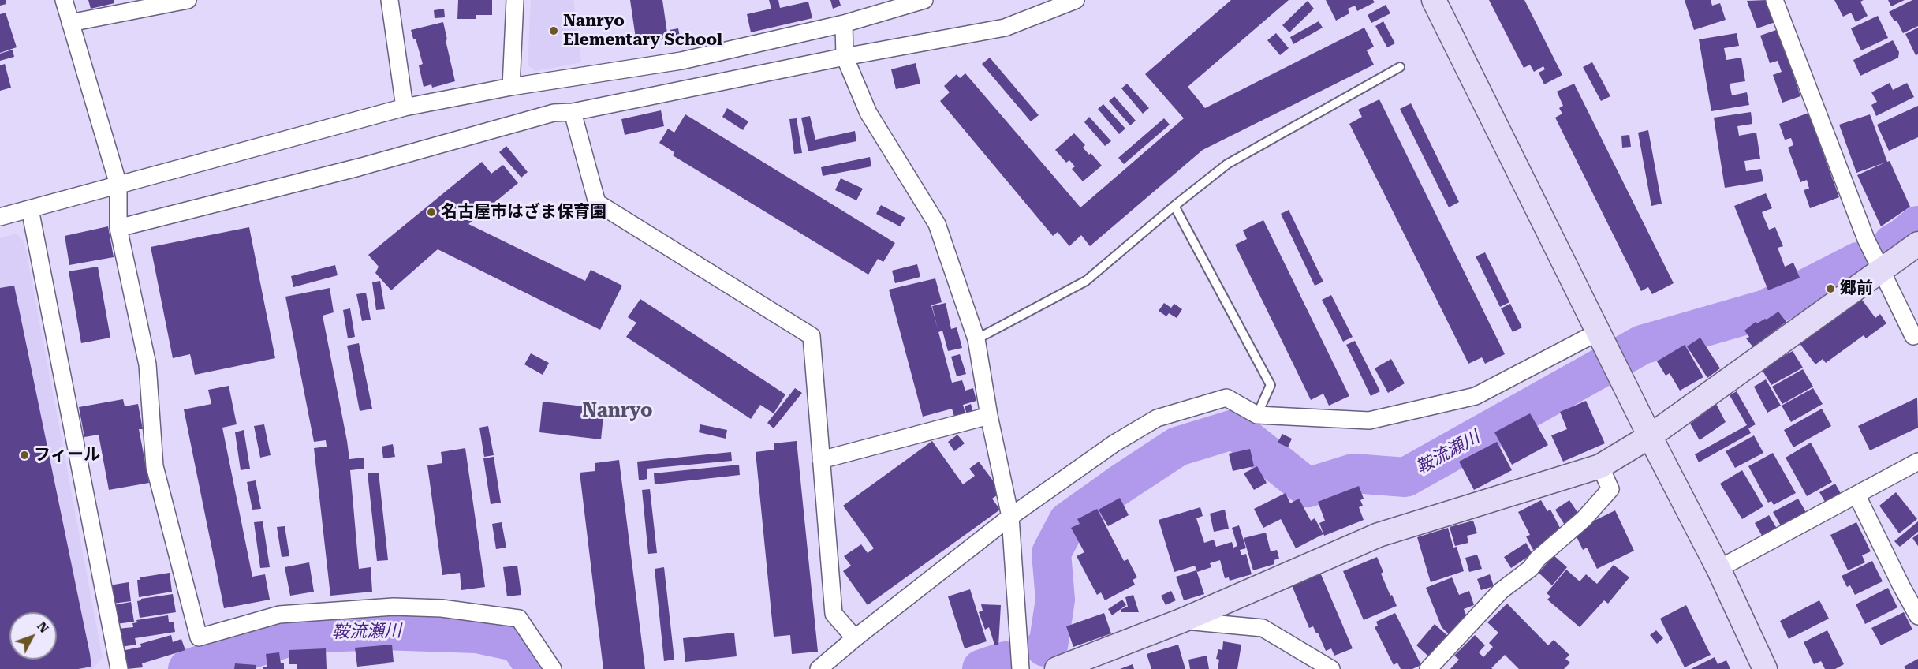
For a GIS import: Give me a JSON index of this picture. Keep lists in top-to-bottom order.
{
  "districts": ["Nanryo"],
  "water": ["鞍流瀬川"],
  "places": [
    "Nanryo Elementary School",
    "名古屋市はざま保育園",
    "郷前",
    "フィール"
  ],
  "north": "top right"
}
